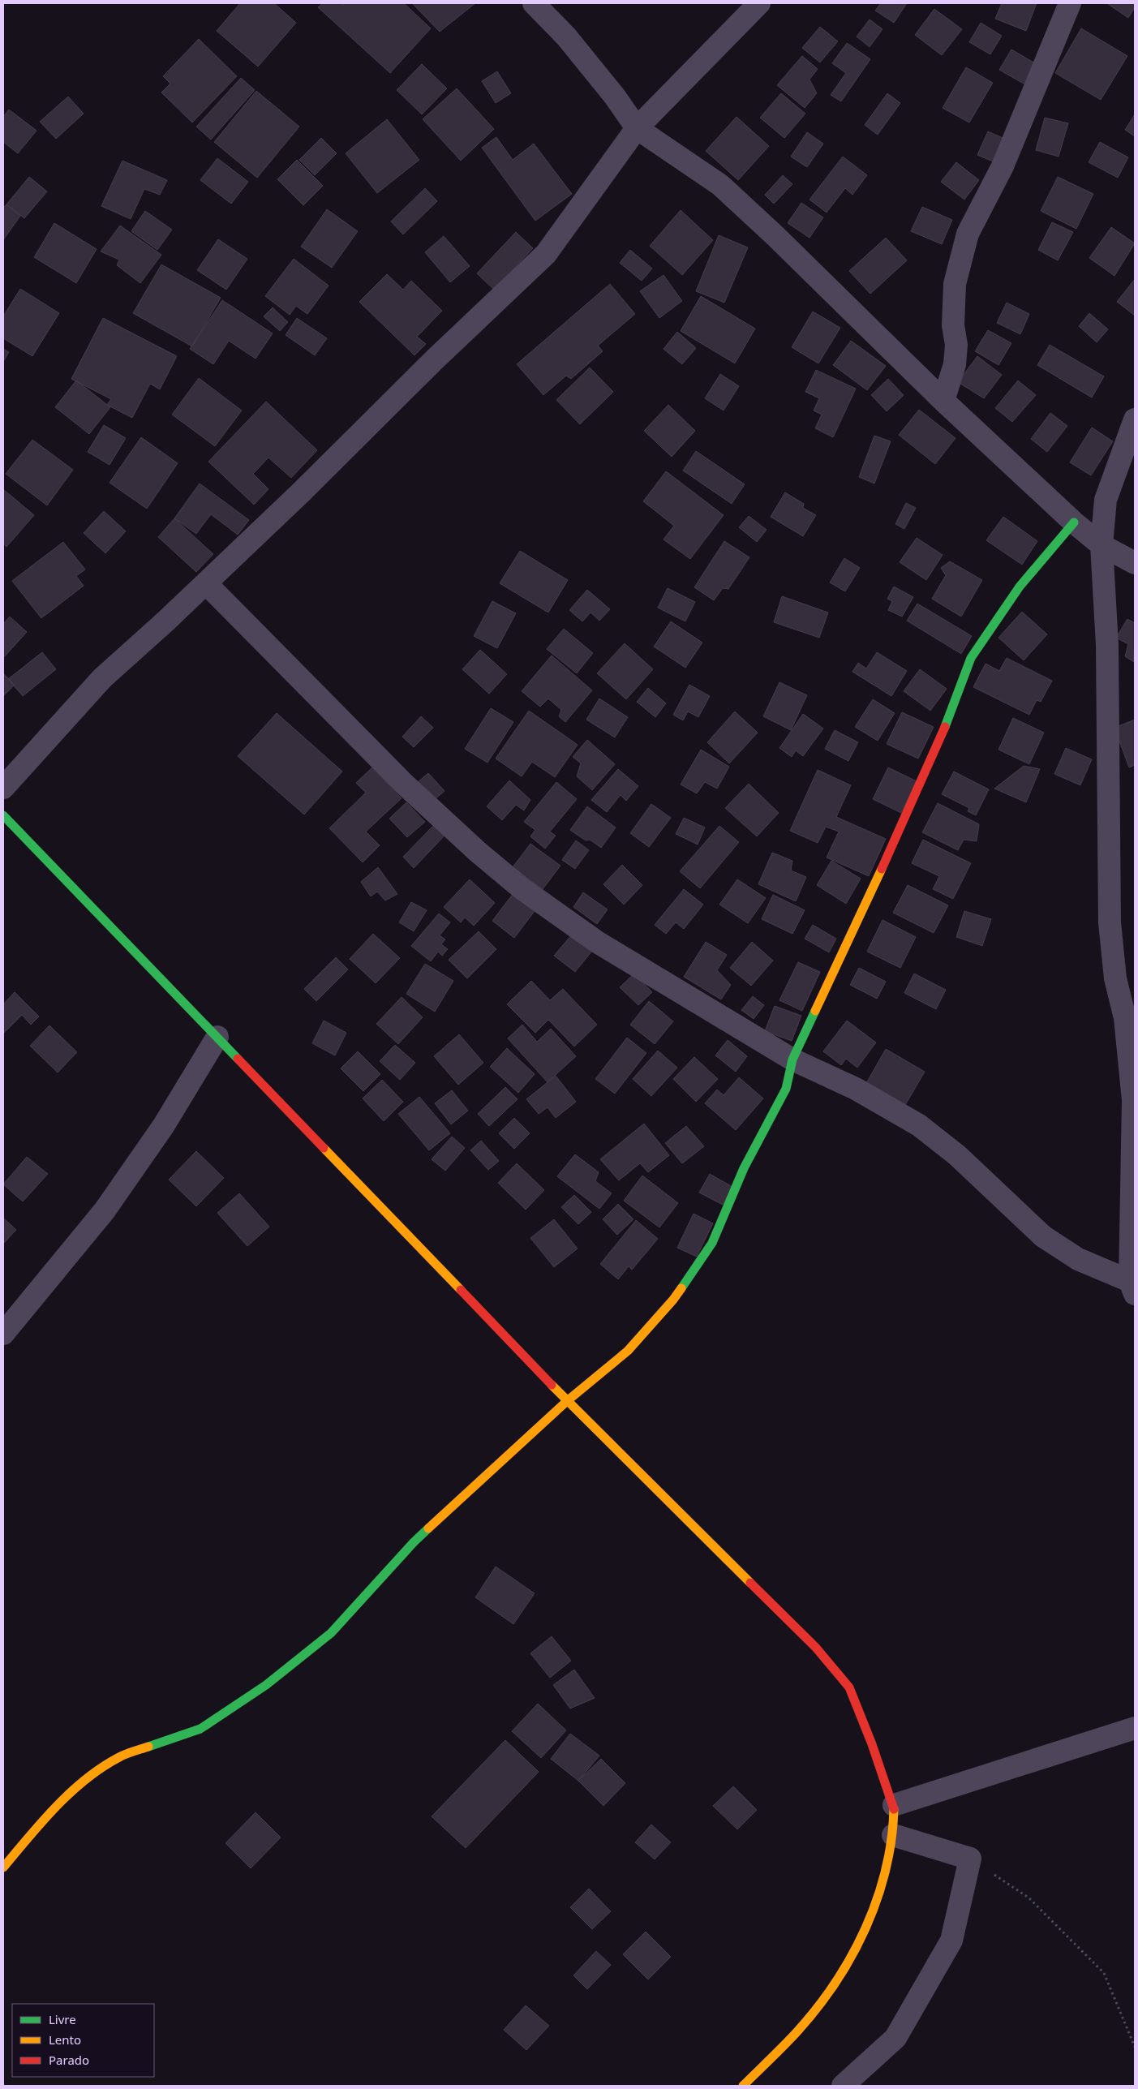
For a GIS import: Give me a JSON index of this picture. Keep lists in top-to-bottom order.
{
  "legend": ["Livre", "Lento", "Parado"]
}
